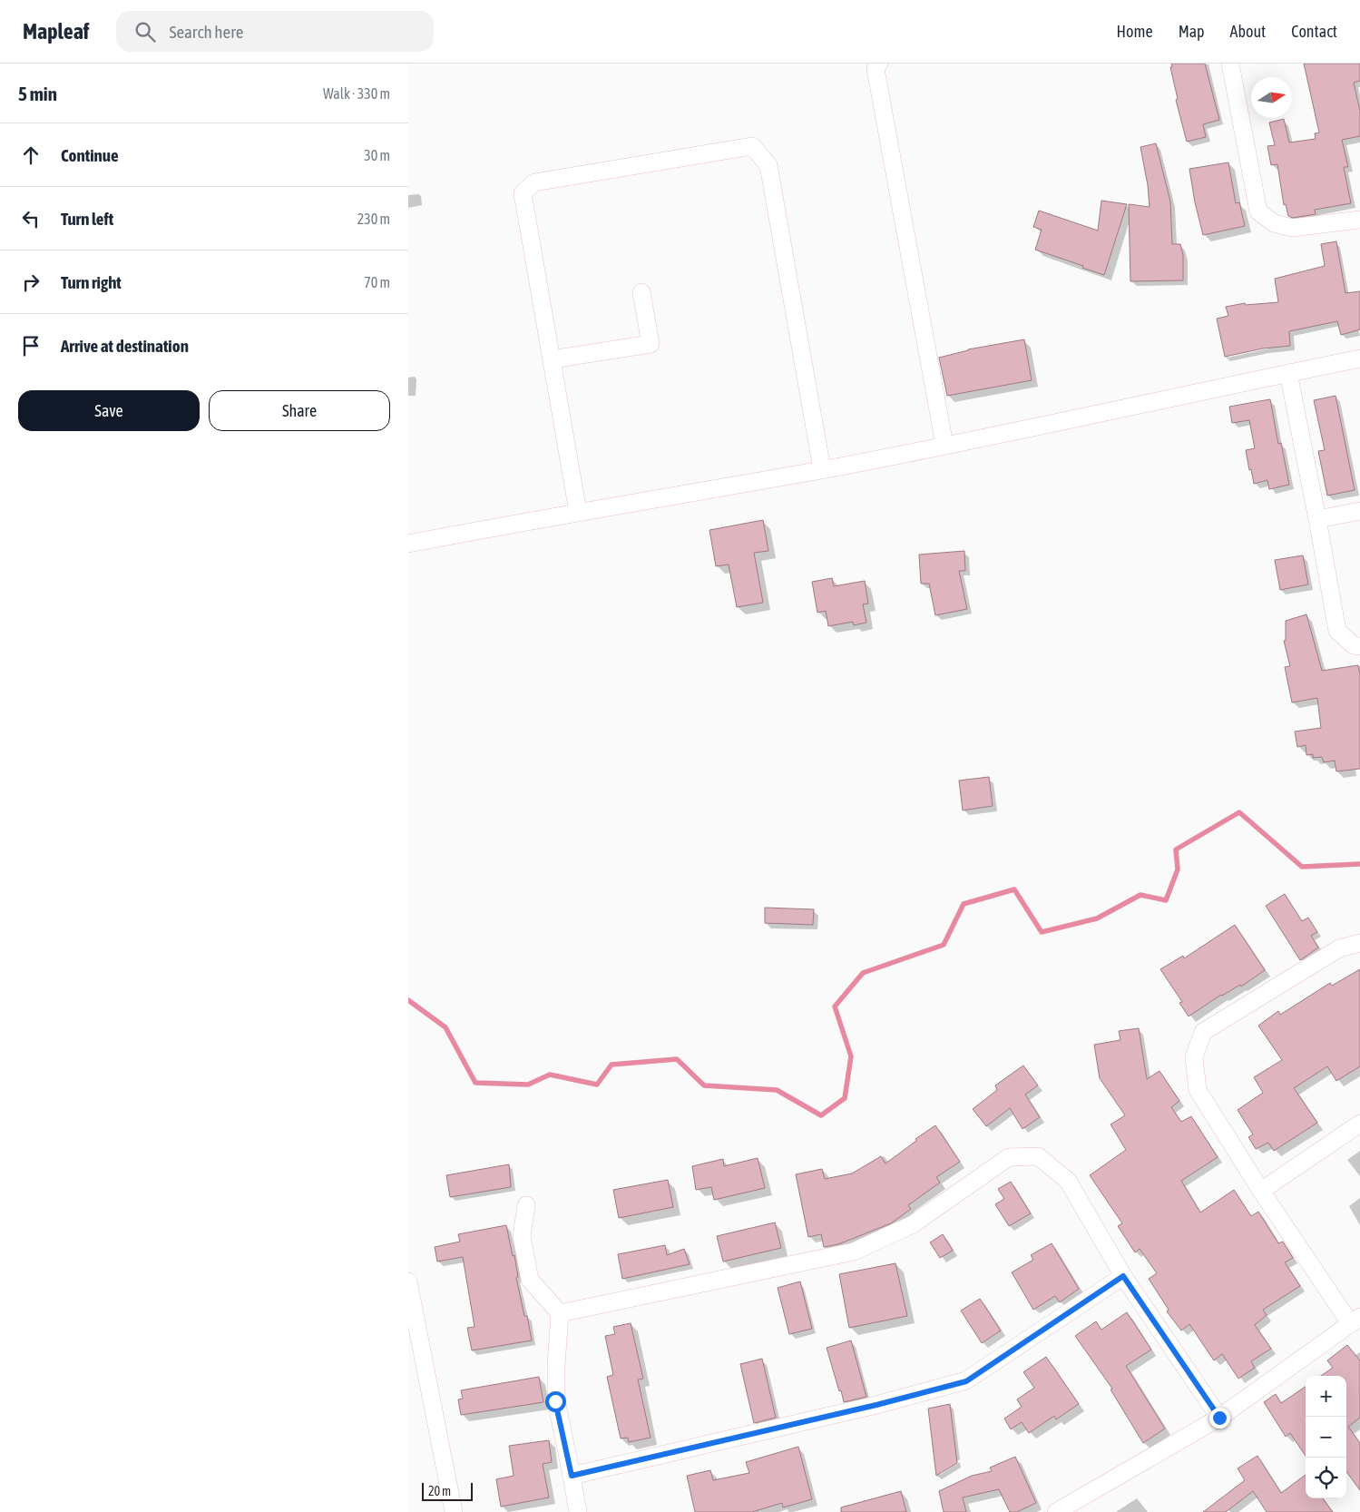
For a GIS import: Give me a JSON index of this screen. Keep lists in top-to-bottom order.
{
  "scale_bar": "20 m",
  "north": "right",
  "page": {
    "header": "Mapleaf",
    "search": "Search here",
    "nav": [
      "Home",
      "Map",
      "About",
      "Contact"
    ],
    "heading": ["5 min", "Walk · 330 m"],
    "list": [
      ["Continue", "30 m"],
      ["Turn left", "230 m"],
      ["Turn right", "70 m"],
      "Arrive at destination"
    ],
    "buttons": ["Save", "Share"],
    "map_buttons": ["+", "−"],
    "scale": "20 m"
  }
}
